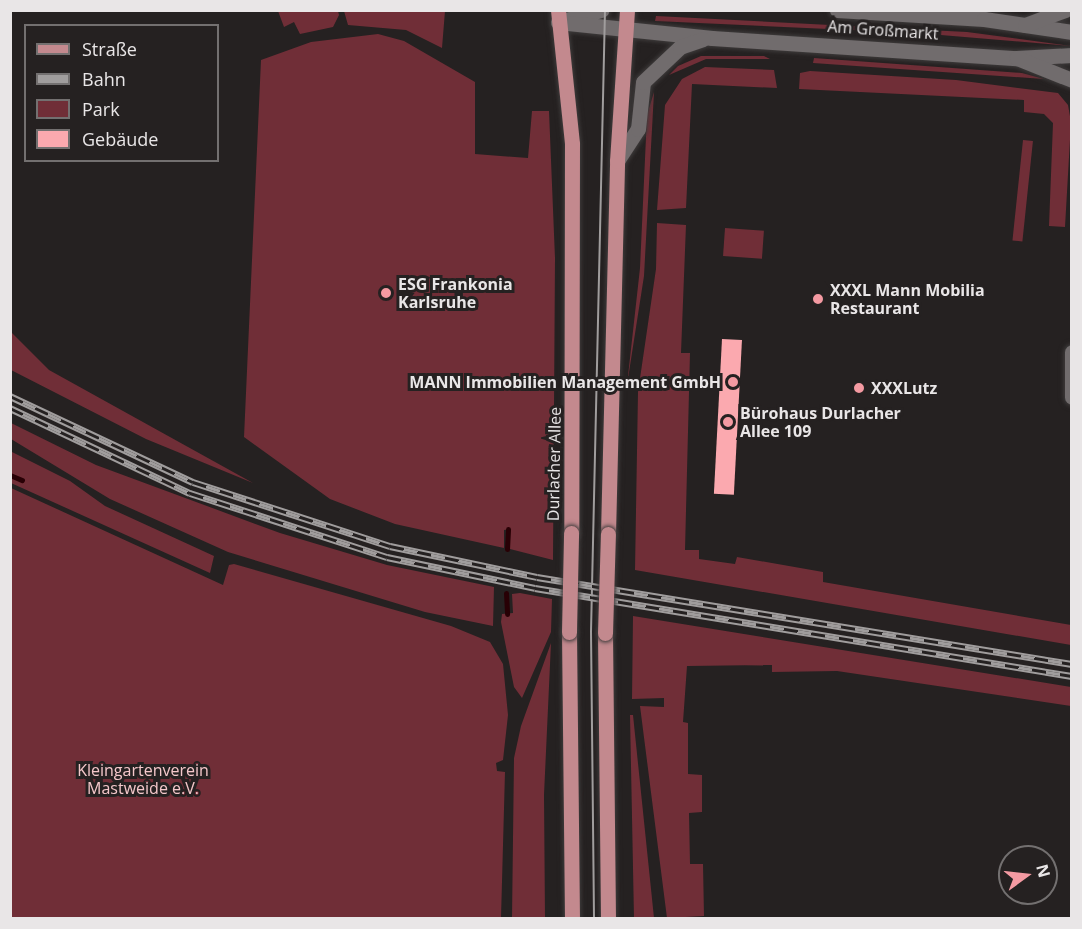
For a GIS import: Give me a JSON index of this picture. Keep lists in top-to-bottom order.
{
  "streets": {
    "main road": ["Am Großmarkt", "Durlacher Allee"]
  },
  "crossings": [
    ["Am Großmarkt", "Durlacher Allee"]
  ],
  "parks": ["Kleingartenverein Mastweide e.V."],
  "places": [
    "ESG Frankonia Karlsruhe",
    "XXXL Mann Mobilia Restaurant",
    "MANN Immobilien Management GmbH",
    "XXXLutz",
    "Bürohaus Durlacher Allee 109"
  ],
  "legend": [
    "Straße",
    "Bahn",
    "Park",
    "Gebäude"
  ],
  "north": "right"
}
